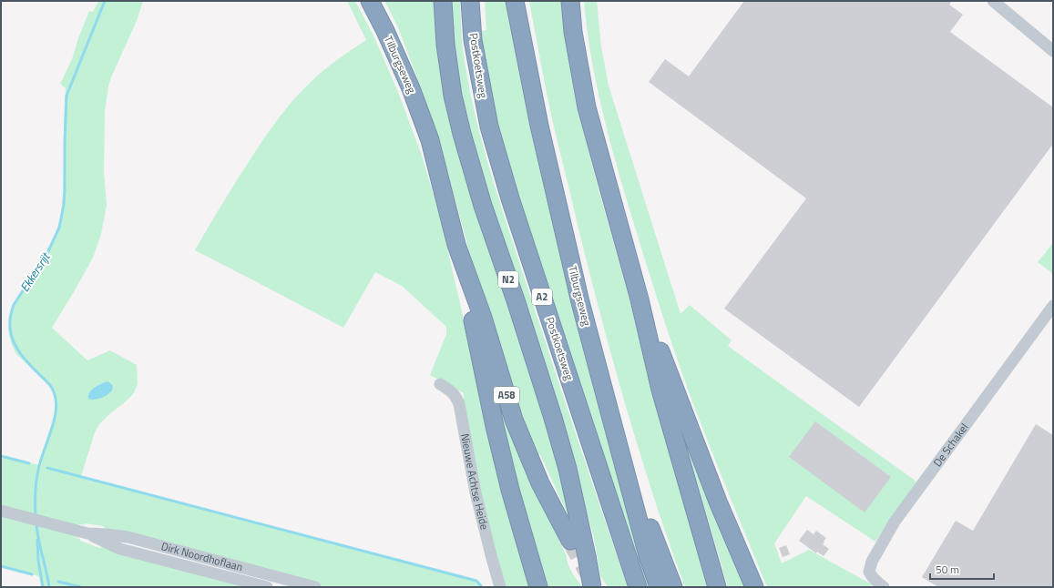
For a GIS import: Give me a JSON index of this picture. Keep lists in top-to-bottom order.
{
  "streets": {
    "highway": [
      "Tilburgseweg",
      "Postkoetsweg",
      "N2",
      "A2",
      "A58"
    ],
    "street": ["De Schakel", "Nieuwe Achtse Heide", "Dirk Noordhoflaan"]
  },
  "crossings": [
    ["Tilburgseweg", "A58"]
  ],
  "water": ["Ekkersrijt"],
  "scale_bar": "50 m"
}
